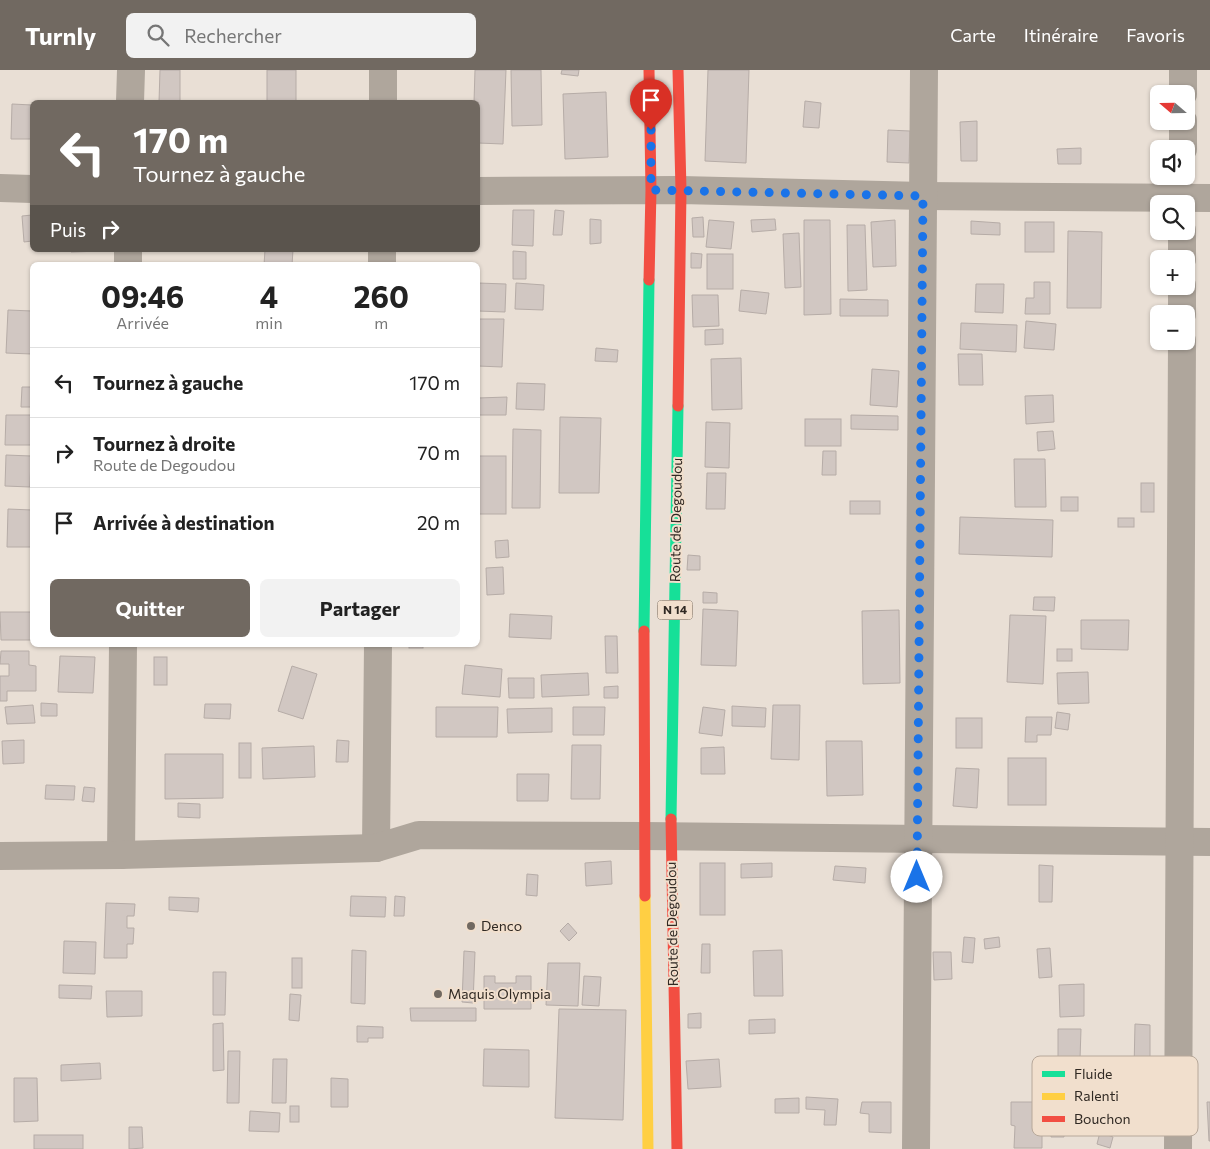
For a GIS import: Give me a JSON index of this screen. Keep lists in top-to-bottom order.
{
  "streets": {
    "main road": ["Route de Degoudou", "N 14"]
  },
  "places": ["Denco", "Maquis Olympia"],
  "legend": ["Fluide", "Ralenti", "Bouchon"],
  "north": "left",
  "page": {
    "header": "Turnly",
    "search": "Rechercher",
    "nav": ["Carte", "Itinéraire", "Favoris"],
    "map_buttons": ["+", "−"],
    "turn": ["170 m", "Tournez à gauche"],
    "then": "Puis",
    "eta": [
      "09:46",
      "Arrivée",
      "4",
      "min",
      "260",
      "m"
    ],
    "list": [
      {
        "name": "Tournez à gauche",
        "value": "170 m"
      },
      {
        "name": "Tournez à droite",
        "note": "Route de Degoudou",
        "value": "70 m"
      },
      {
        "name": "Arrivée à destination",
        "value": "20 m"
      }
    ],
    "buttons": ["Quitter", "Partager"]
  }
}
